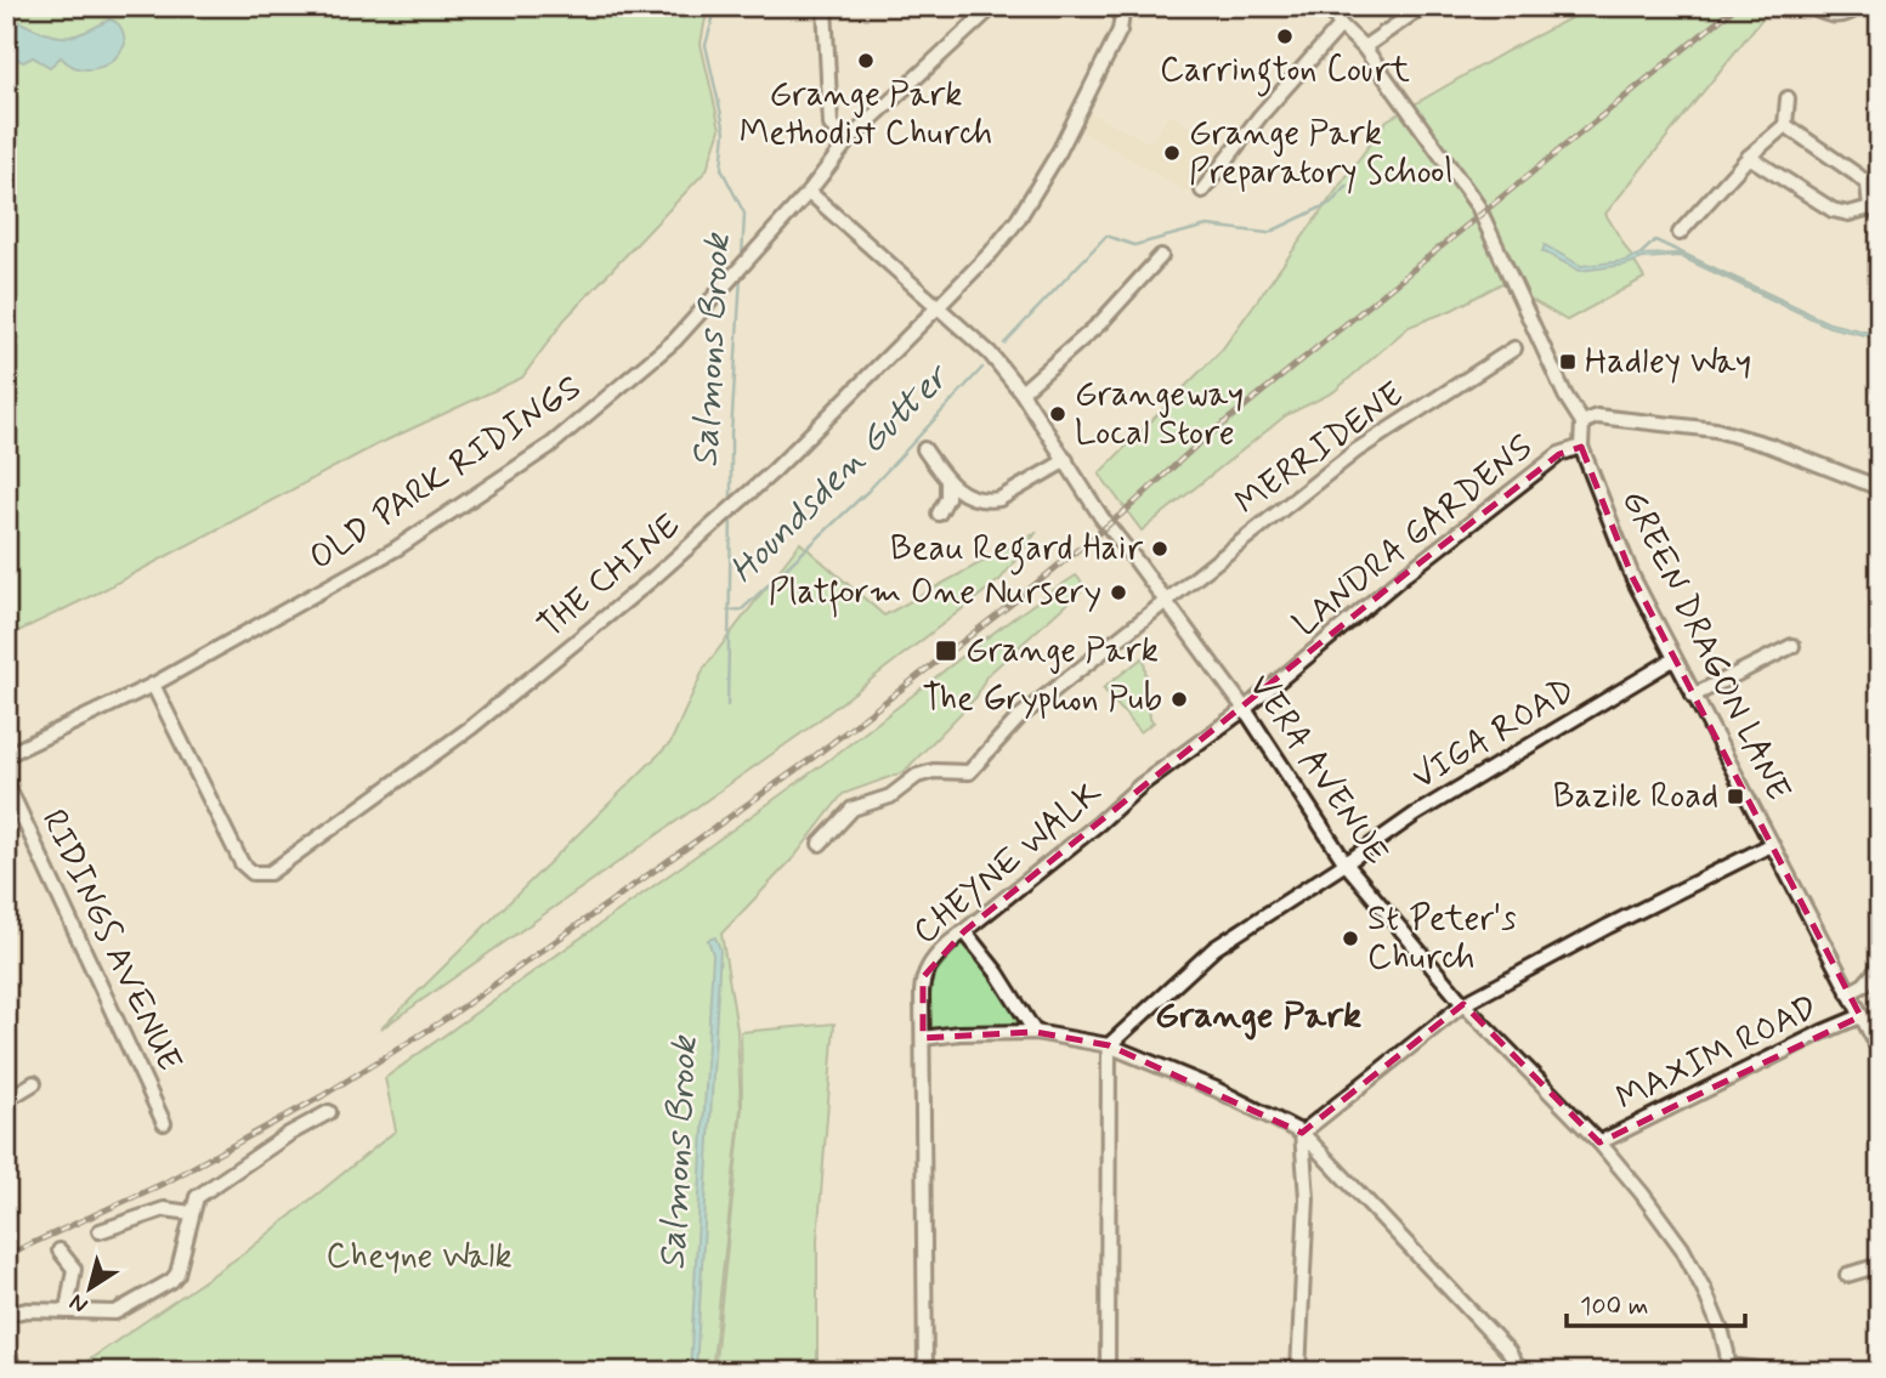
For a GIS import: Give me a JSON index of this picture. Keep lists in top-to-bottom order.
{
  "streets": {
    "street": [
      "MERRIDENE",
      "OLD PARK RIDINGS",
      "LANDRA GARDENS",
      "THE CHINE",
      "GREEN DRAGON LANE",
      "VIGA ROAD",
      "VERA AVENUE",
      "CHEYNE WALK",
      "RIDINGS AVENUE",
      "MAXIM ROAD"
    ]
  },
  "crossings": [
    ["MERRIDENE", "VERA AVENUE"],
    ["OLD PARK RIDINGS", "THE CHINE"],
    ["OLD PARK RIDINGS", "VERA AVENUE"],
    ["LANDRA GARDENS", "GREEN DRAGON LANE"],
    ["LANDRA GARDENS", "VERA AVENUE"],
    ["LANDRA GARDENS", "CHEYNE WALK"],
    ["THE CHINE", "VERA AVENUE"],
    ["GREEN DRAGON LANE", "VIGA ROAD"],
    ["GREEN DRAGON LANE", "MAXIM ROAD"],
    ["VIGA ROAD", "VERA AVENUE"],
    ["VERA AVENUE", "CHEYNE WALK"],
    ["VERA AVENUE", "MAXIM ROAD"]
  ],
  "districts": ["Grange Park"],
  "water": ["Salmons Brook", "Houndsden Gutter"],
  "parks": ["Cheyne Walk"],
  "places": {
    "other": [
      "Carrington Court",
      "Grange Park Methodist Church",
      "Grange Park Preparatory School",
      "Grangeway Local Store",
      "Beau Regard Hair",
      "Platform One Nursery",
      "The Gryphon Pub",
      "St Peter's Church"
    ],
    "transit": ["Hadley Way", "Grange Park", "Bazile Road"]
  },
  "scale_bar": "100 m",
  "north": "bottom left"
}
